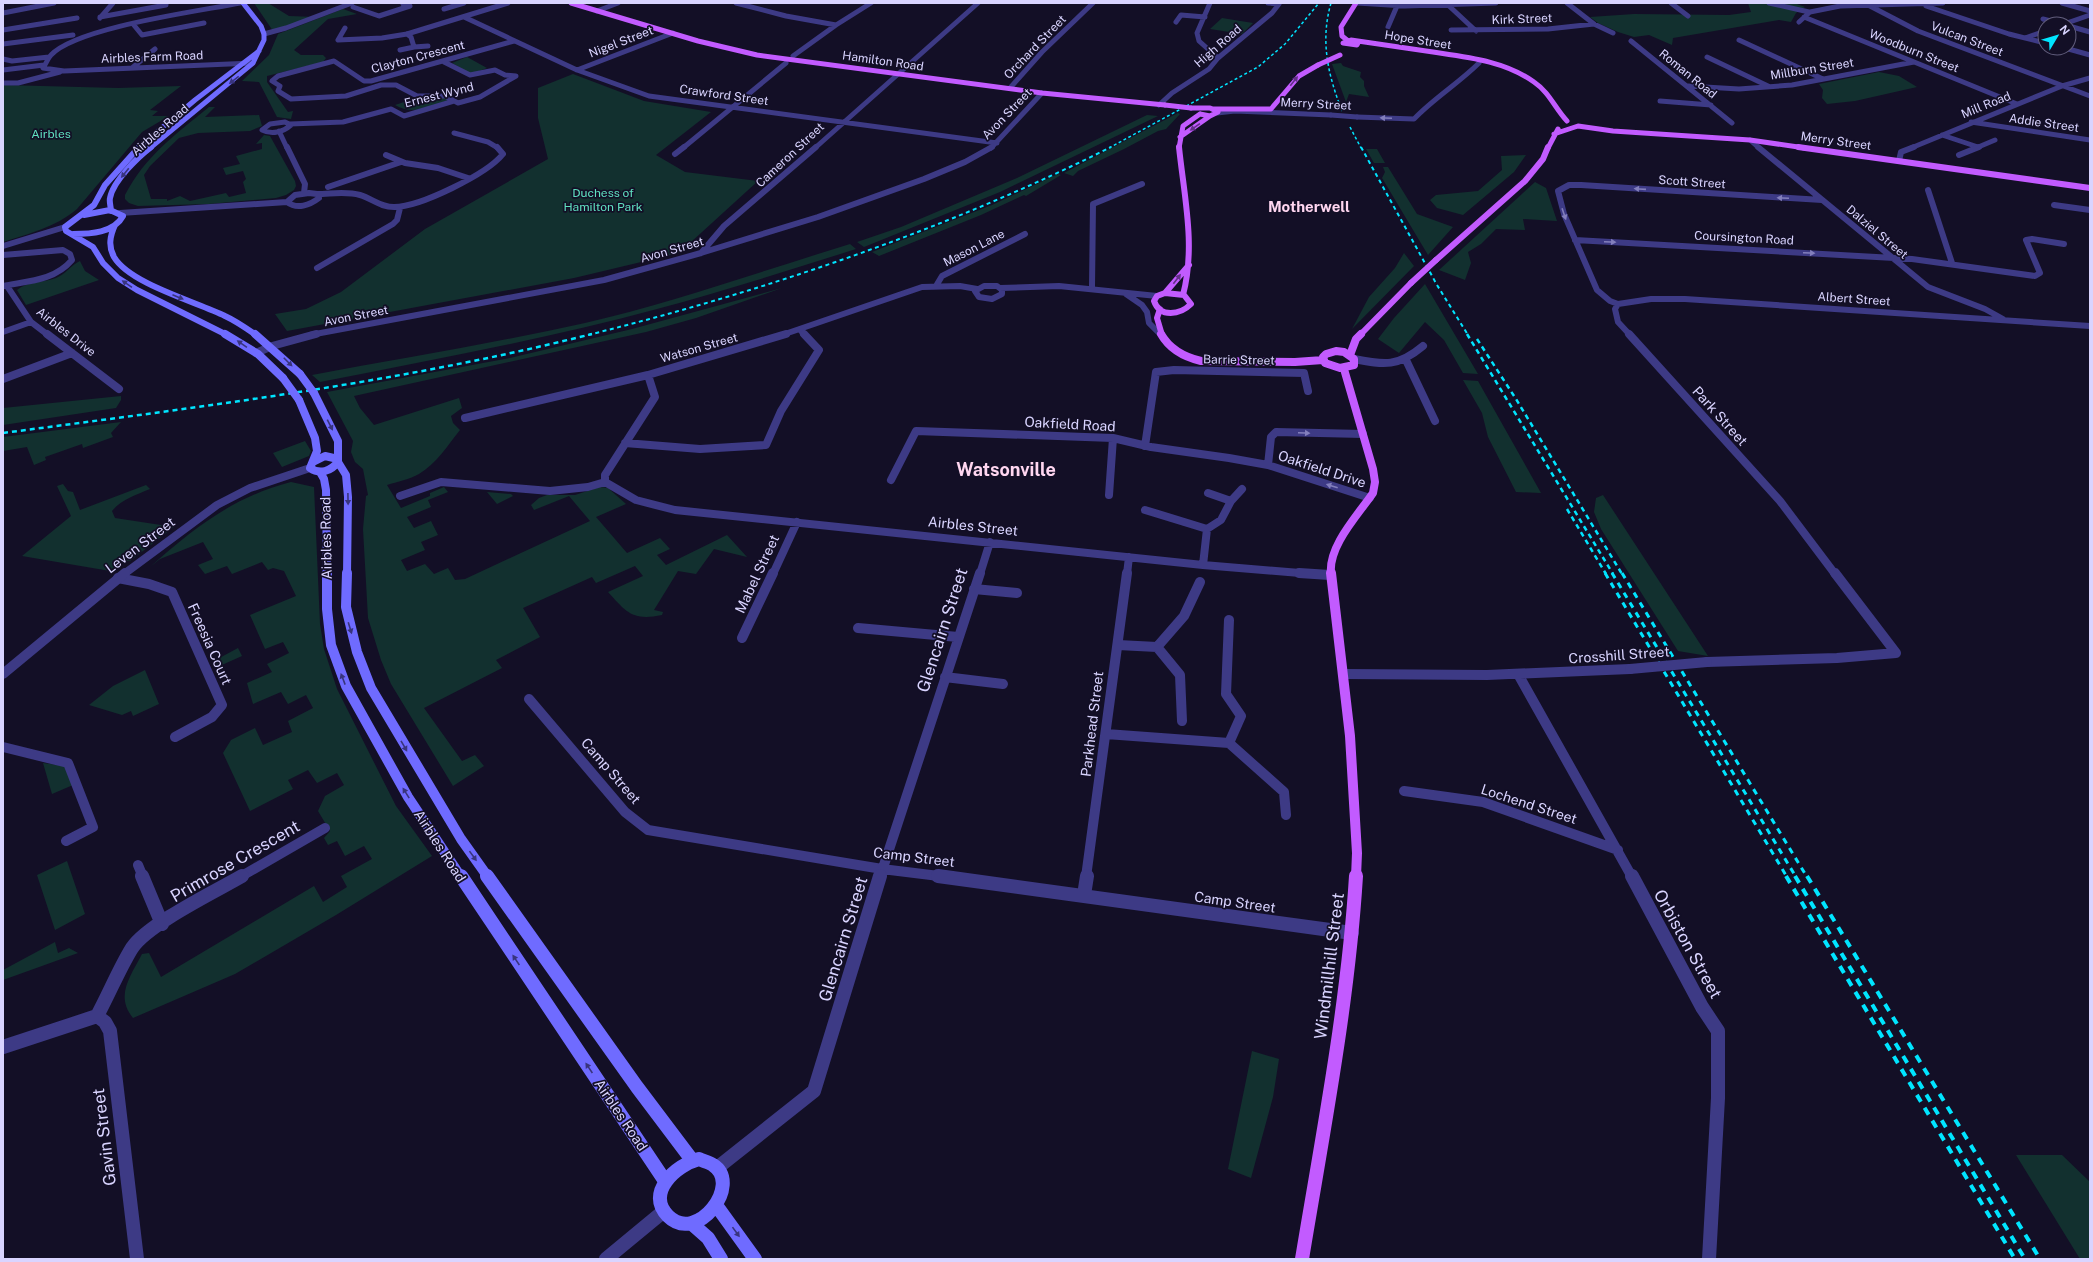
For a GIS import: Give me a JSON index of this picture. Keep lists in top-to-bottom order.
{
  "streets": {
    "main road": [
      "Hope Street",
      "Hamilton Road",
      "Merry Street",
      "Airbles Road",
      "Windmillhill Street"
    ],
    "street": [
      "Kirk Street",
      "Vulcan Street",
      "Nigel Street",
      "High Road",
      "Orchard Street",
      "Woodburn Street",
      "Airbles Farm Road",
      "Clayton Crescent",
      "Millburn Street",
      "Roman Road",
      "Ernest Wynd",
      "Crawford Street",
      "Mill Road",
      "Avon Street",
      "Addie Street",
      "Cameron Street",
      "Scott Street",
      "Dalziel Street",
      "Coursington Road",
      "Mason Lane",
      "Albert Street",
      "Airbles Drive",
      "Watson Street",
      "Barrie Street",
      "Park Street",
      "Oakfield Road",
      "Oakfield Drive",
      "Airbles Street",
      "Leven Street",
      "Mabel Street",
      "Glencairn Street",
      "Freesia Court",
      "Crosshill Street",
      "Parkhead Street",
      "Camp Street",
      "Lochend Street",
      "Primrose Crescent",
      "Orbiston Street",
      "Gavin Street"
    ]
  },
  "crossings": [
    ["Vulcan Street", "Mill Road"],
    ["Hope Street", "Merry Street"],
    ["Nigel Street", "Hamilton Road"],
    ["Nigel Street", "Crawford Street"],
    ["High Road", "Hamilton Road"],
    ["Orchard Street", "Hamilton Road"],
    ["Woodburn Street", "Millburn Street"],
    ["Woodburn Street", "Mill Road"],
    ["Airbles Farm Road", "Airbles Road"],
    ["Clayton Crescent", "Ernest Wynd"],
    ["Clayton Crescent", "Crawford Street"],
    ["Hamilton Road", "Avon Street"],
    ["Hamilton Road", "Cameron Street"],
    ["Millburn Street", "Roman Road"],
    ["Crawford Street", "Avon Street"],
    ["Crawford Street", "Cameron Street"],
    ["Merry Street", "Mill Road"],
    ["Merry Street", "Dalziel Street"],
    ["Mill Road", "Addie Street"],
    ["Avon Street", "Airbles Road"],
    ["Avon Street", "Cameron Street"],
    ["Airbles Road", "Leven Street"],
    ["Airbles Road", "Glencairn Street"],
    ["Scott Street", "Dalziel Street"],
    ["Scott Street", "Coursington Road"],
    ["Dalziel Street", "Coursington Road"],
    ["Dalziel Street", "Albert Street"],
    ["Mason Lane", "Watson Street"],
    ["Albert Street", "Park Street"],
    ["Barrie Street", "Oakfield Road"],
    ["Park Street", "Crosshill Street"],
    ["Oakfield Road", "Oakfield Drive"],
    ["Oakfield Drive", "Windmillhill Street"],
    ["Airbles Street", "Mabel Street"],
    ["Airbles Street", "Glencairn Street"],
    ["Airbles Street", "Parkhead Street"],
    ["Airbles Street", "Windmillhill Street"],
    ["Leven Street", "Freesia Court"],
    ["Glencairn Street", "Camp Street"],
    ["Crosshill Street", "Orbiston Street"],
    ["Crosshill Street", "Windmillhill Street"],
    ["Parkhead Street", "Camp Street"],
    ["Camp Street", "Windmillhill Street"],
    ["Lochend Street", "Orbiston Street"],
    ["Primrose Crescent", "Gavin Street"]
  ],
  "one_way": ["Coursington Road"],
  "districts": ["Motherwell", "Watsonville"],
  "parks": ["Airbles", "Duchess of Hamilton Park"],
  "north": "top right"
}
